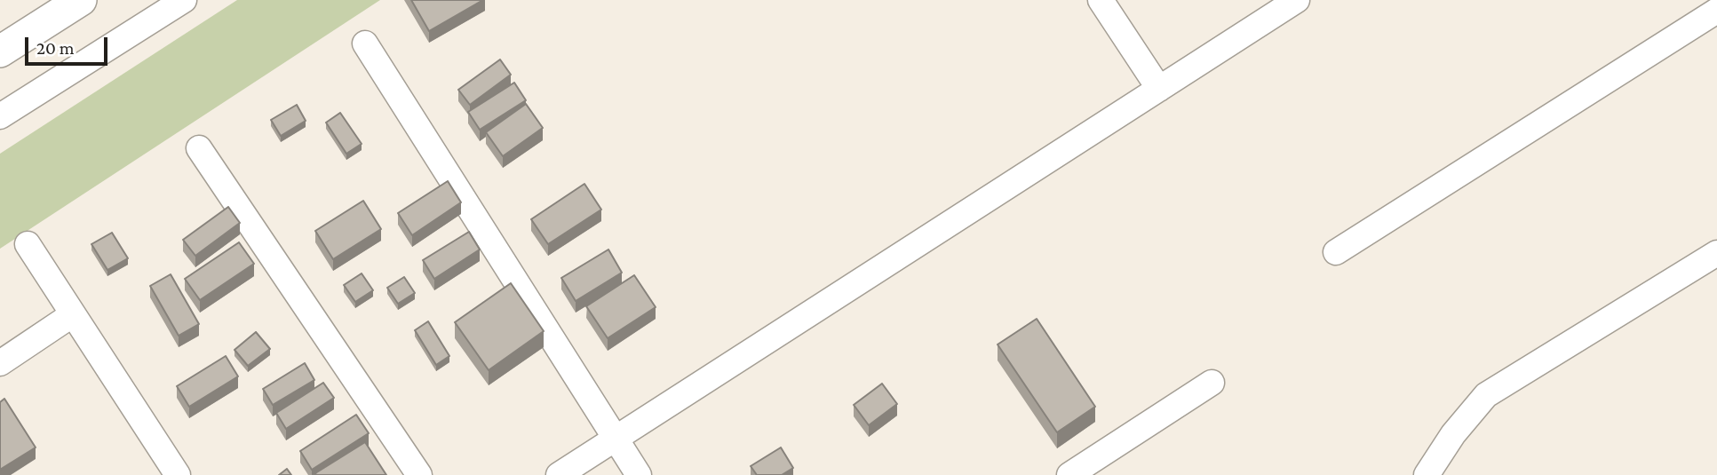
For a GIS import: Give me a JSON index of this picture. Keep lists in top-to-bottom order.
{
  "scale_bar": "20 m"
}
